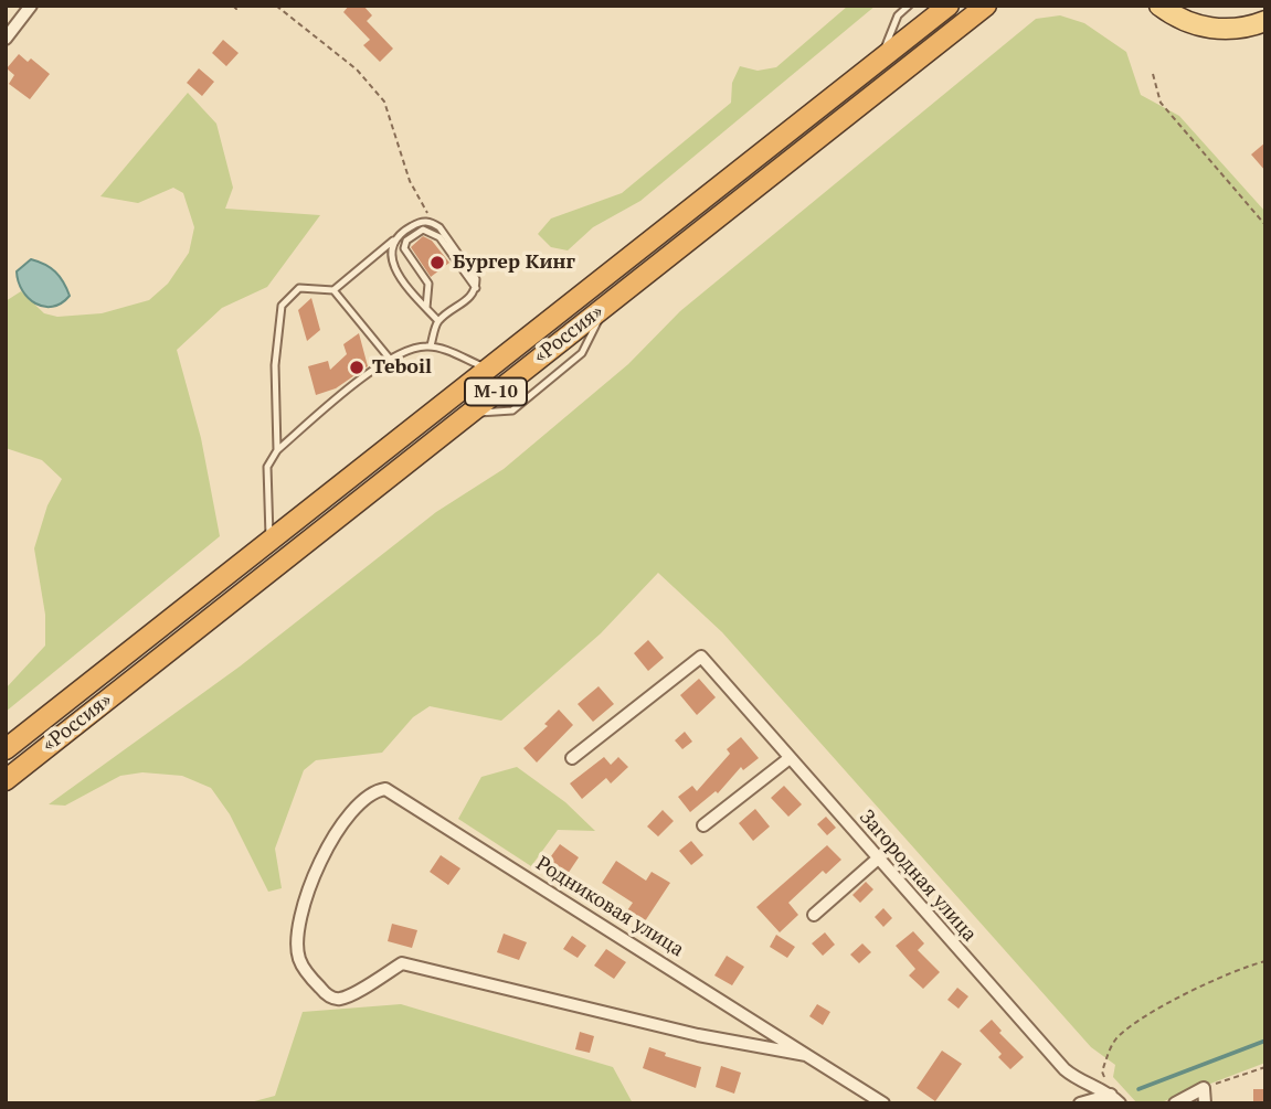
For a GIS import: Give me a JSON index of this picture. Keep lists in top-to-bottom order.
{
  "streets": {
    "highway": ["«Россия»", "М-10"],
    "street": ["Загородная улица", "Родниковая улица"]
  },
  "places": ["Бургер Кинг", "Teboil"]
}
